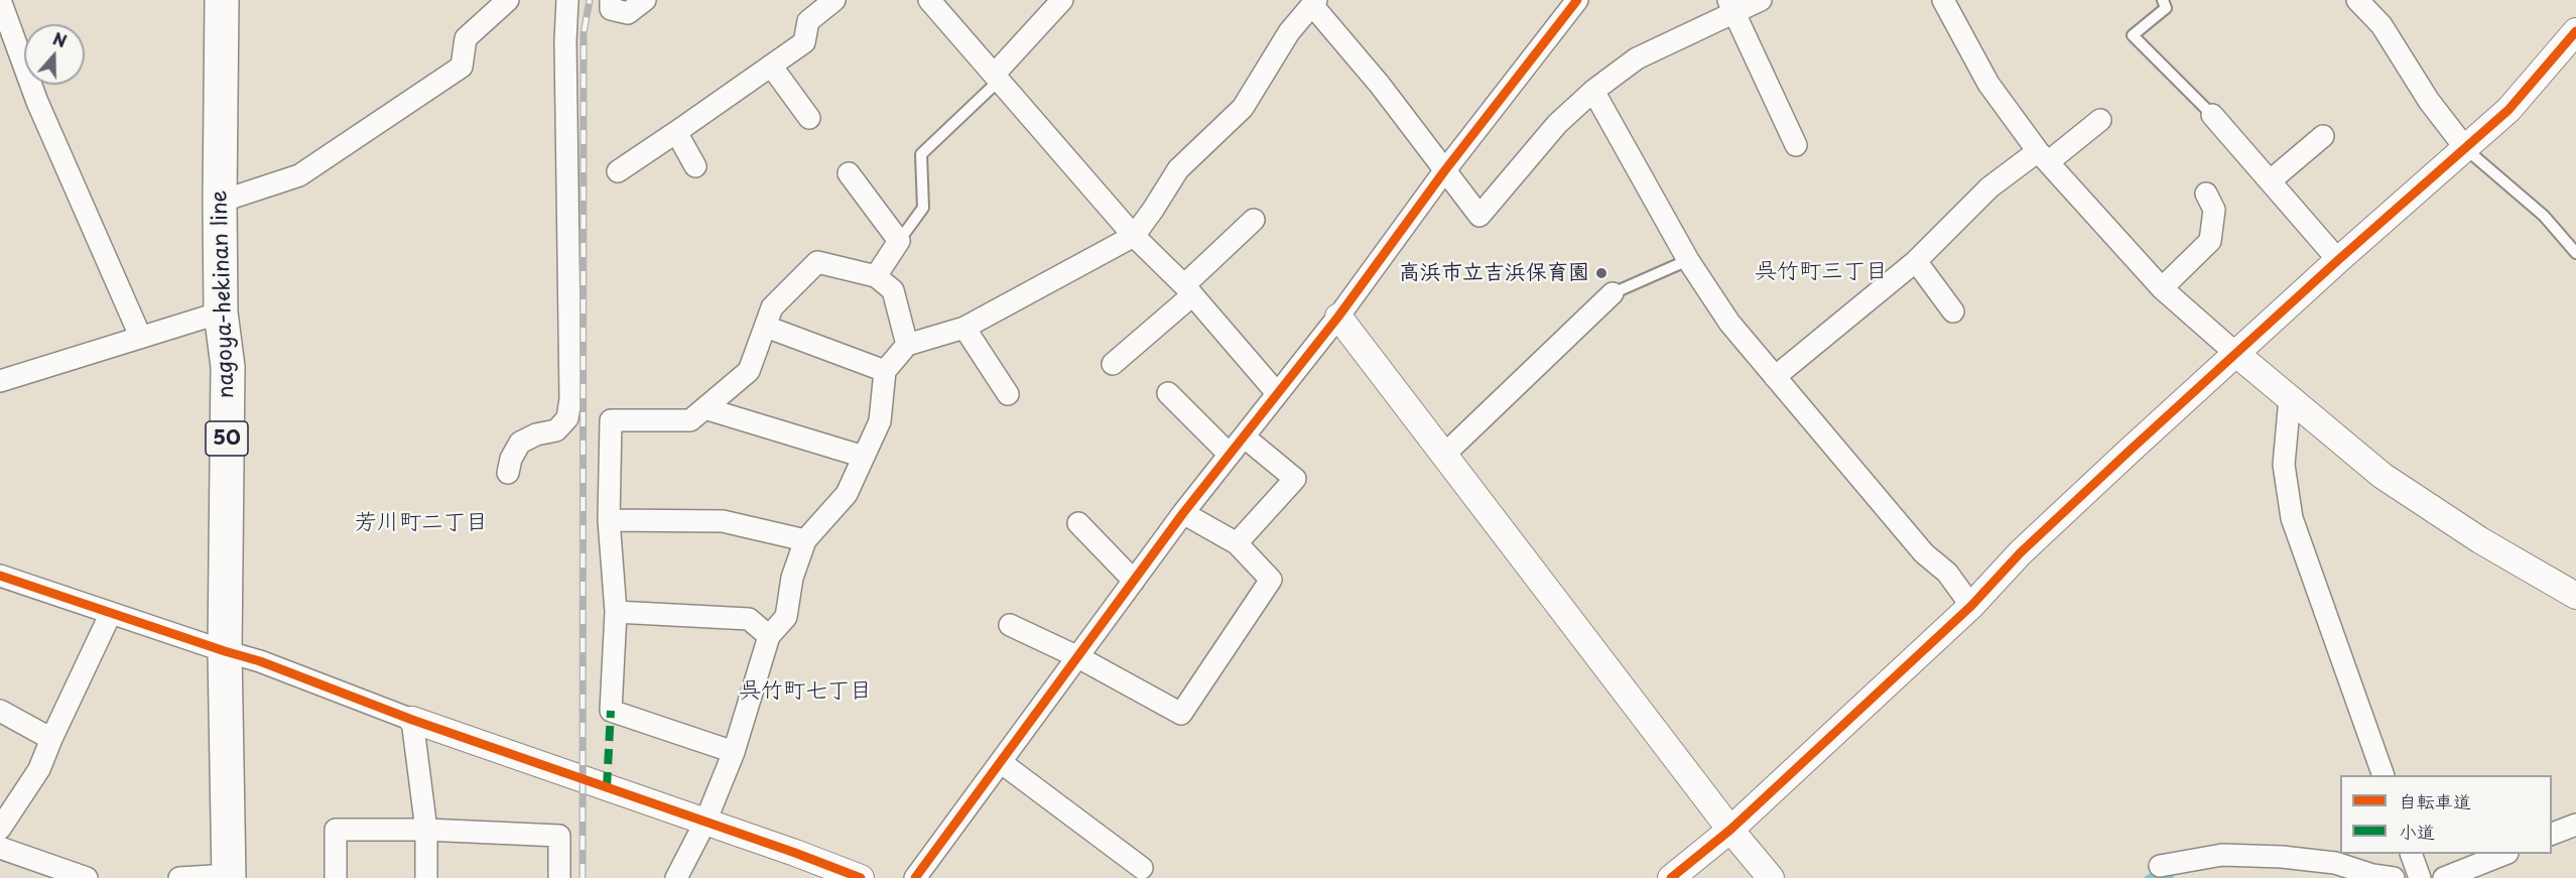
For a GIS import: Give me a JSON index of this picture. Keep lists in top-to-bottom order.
{
  "streets": {
    "main road": ["nagoya-hekinan line", "50"]
  },
  "districts": ["呉竹町三丁目", "芳川町二丁目", "呉竹町七丁目"],
  "places": ["高浜市立吉浜保育園"],
  "legend": ["自転車道", "小道"],
  "north": "top"
}
